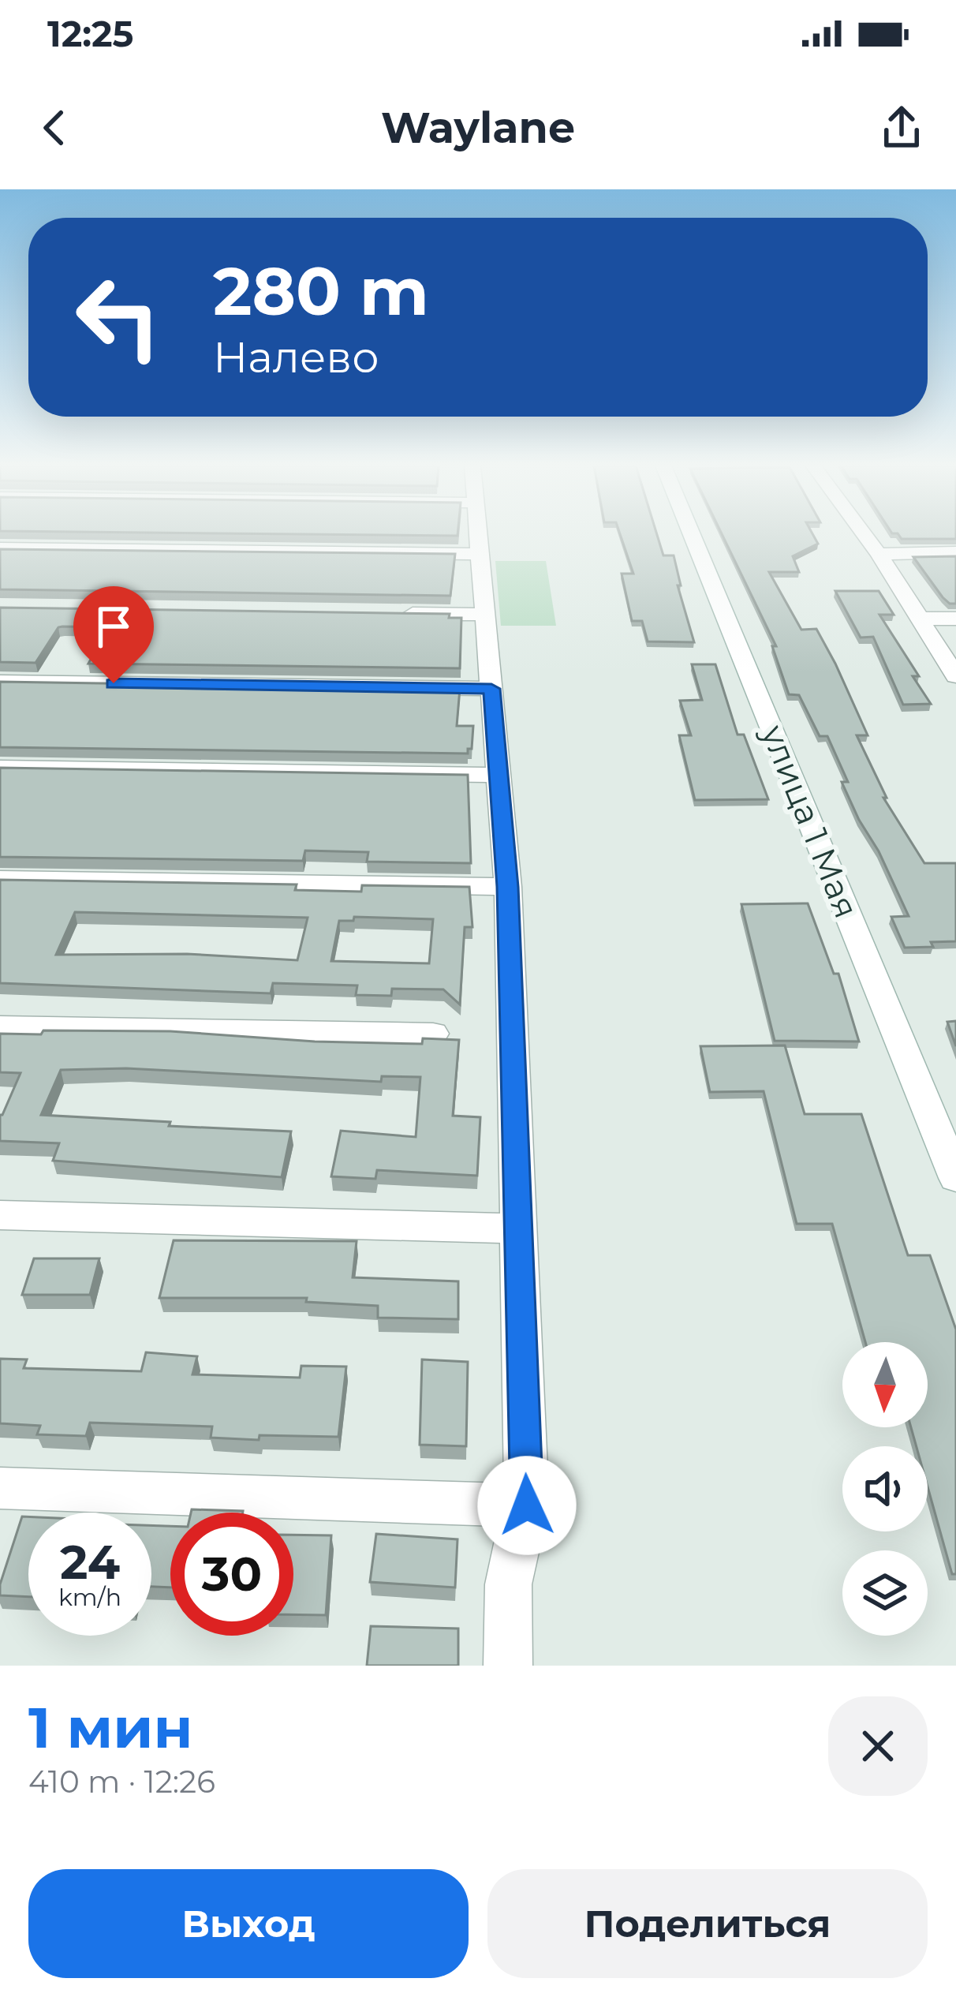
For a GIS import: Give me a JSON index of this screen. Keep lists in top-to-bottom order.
{
  "streets": {
    "street": ["улица 1 Мая"]
  },
  "north": "bottom",
  "page": {
    "status": "12:25",
    "header": "Waylane",
    "turn": ["280 m", "Налево"],
    "speed": "24 km/h",
    "limit": "30",
    "heading": ["1 мин", "410 m · 12:26"],
    "buttons": ["Выход", "Поделиться"]
  }
}
